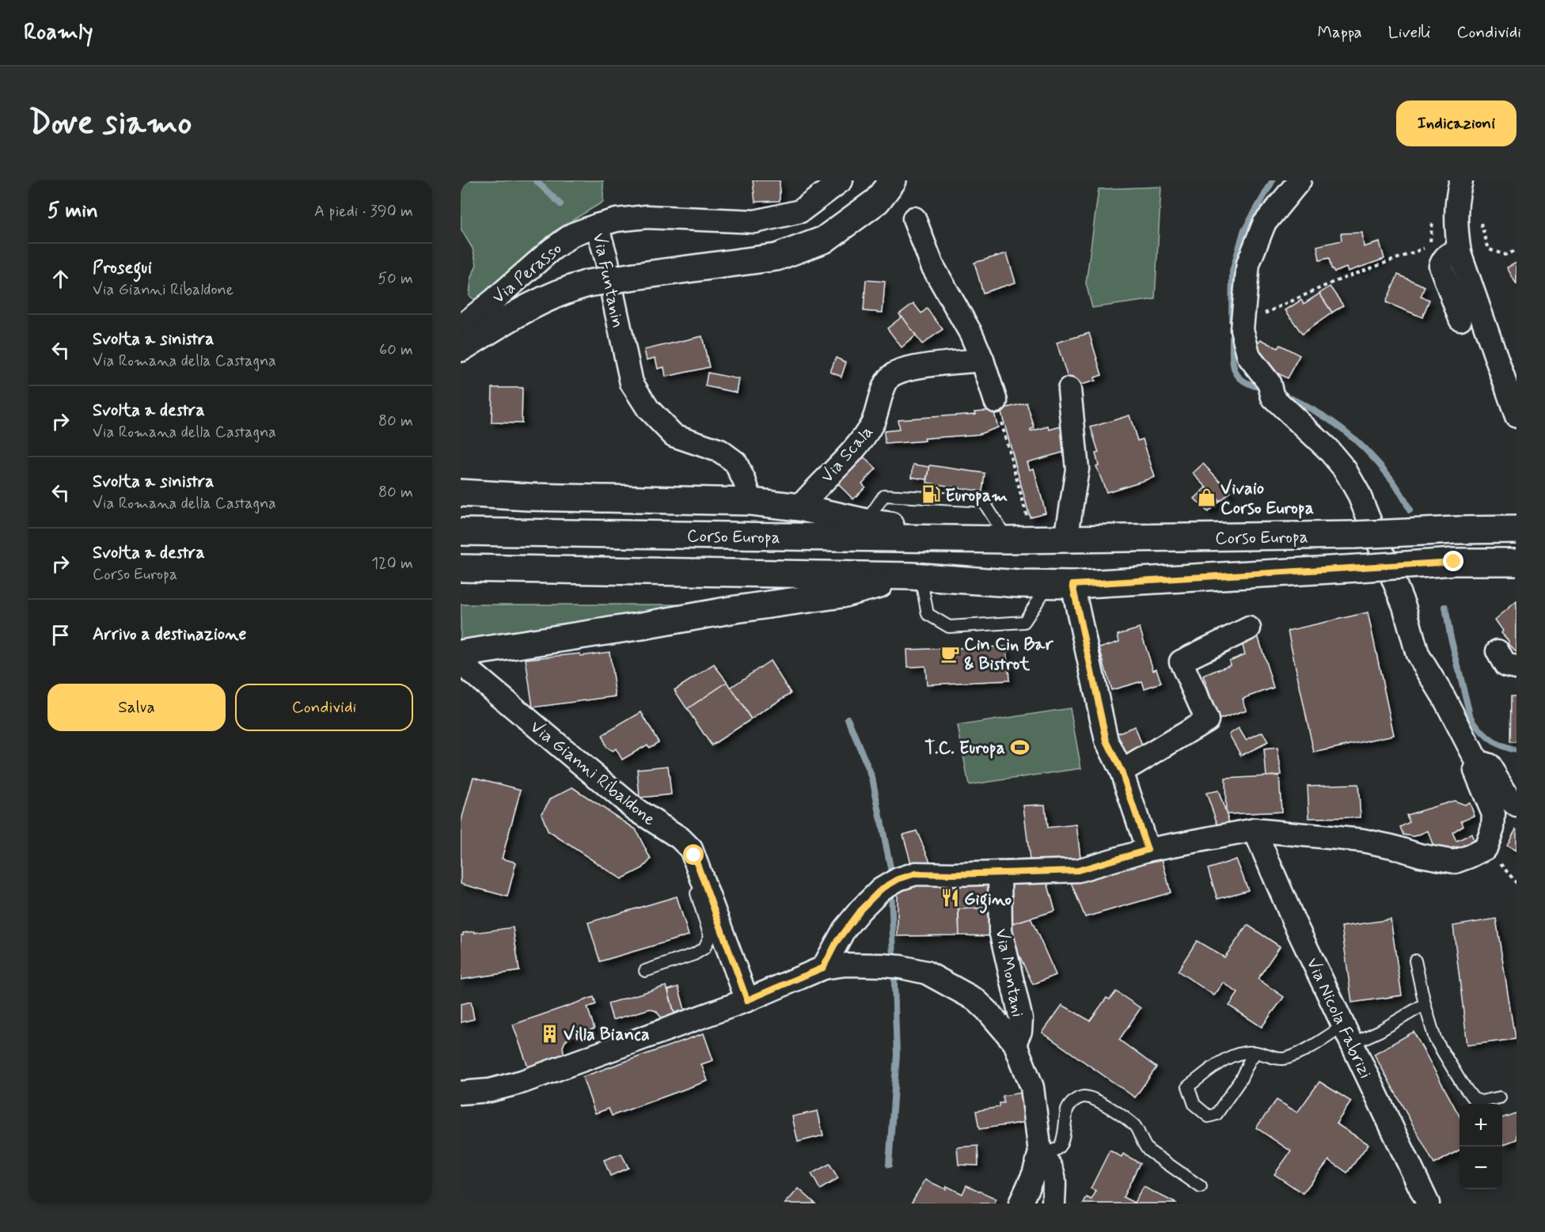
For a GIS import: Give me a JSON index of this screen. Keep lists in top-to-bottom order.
{
  "streets": {
    "main road": ["Corso Europa"],
    "street": [
      "Via Perasso",
      "Via Funtanin",
      "Via Scala",
      "Via Gianni Ribaldone",
      "Via Montani",
      "Via Nicola Fabrizi"
    ]
  },
  "crossings": [
    ["Via Perasso", "Via Funtanin"]
  ],
  "places": {
    "fuel station": ["Europam"],
    "shop": ["Vivaio Corso Europa"],
    "cafe": ["Cin Cin Bar & Bistrot"],
    "sports": ["T.C. Europa"],
    "restaurant": ["Gigino"],
    "building": ["Villa Bianca"]
  },
  "page": {
    "header": "Roamly",
    "nav": ["Mappa", "Livelli", "Condividi"],
    "buttons": [
      "Indicazioni",
      ["Salva", "Condividi"]
    ],
    "title": "Dove siamo",
    "heading": ["5 min", "A piedi · 390 m"],
    "list": [
      ["Prosegui", "Via Gianni Ribaldone", "50 m"],
      ["Svolta a sinistra", "Via Romana della Castagna", "60 m"],
      ["Svolta a destra", "Via Romana della Castagna", "80 m"],
      ["Svolta a sinistra", "Via Romana della Castagna", "80 m"],
      ["Svolta a destra", "Corso Europa", "120 m"],
      "Arrivo a destinazione"
    ],
    "map_buttons": ["+", "−"]
  }
}
